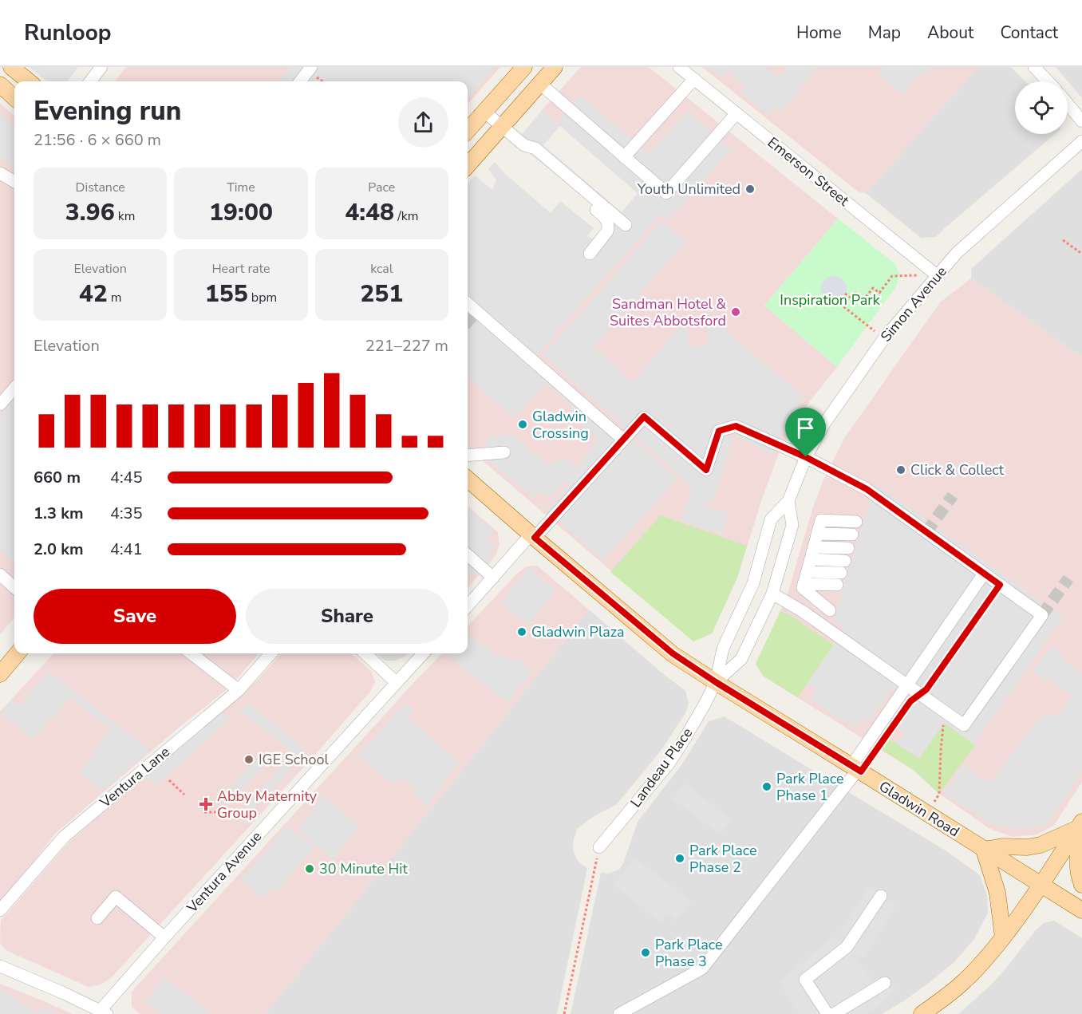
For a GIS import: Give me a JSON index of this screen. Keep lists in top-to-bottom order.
{
  "streets": {
    "main road": ["Gladwin Road"],
    "street": [
      "Emerson Street",
      "Simon Avenue",
      "Landeau Place",
      "Ventura Lane",
      "Ventura Avenue"
    ]
  },
  "crossings": [
    ["Emerson Street", "Simon Avenue"],
    ["Simon Avenue", "Landeau Place"],
    ["Simon Avenue", "Gladwin Road"],
    ["Landeau Place", "Gladwin Road"]
  ],
  "parks": ["Inspiration Park"],
  "places": {
    "other": [
      "Youth Unlimited",
      "Sandman Hotel & Suites Abbotsford",
      "Gladwin Crossing",
      "Click & Collect",
      "Gladwin Plaza",
      "IGE School",
      "Park Place Phase 1",
      "Park Place Phase 2",
      "30 Minute Hit",
      "Park Place Phase 3"
    ],
    "health": ["Abby Maternity Group"]
  },
  "page": {
    "header": "Runloop",
    "nav": [
      "Home",
      "Map",
      "About",
      "Contact"
    ],
    "heading": ["Evening run", "21:56 · 6 × 660 m"],
    "stats": [
      ["Distance", "3.96 km"],
      ["Time", "19:00"],
      ["Pace", "4:48 /km"],
      ["Elevation", "42 m"],
      ["Heart rate", "155 bpm"],
      ["kcal", "251"]
    ],
    "chart": ["Elevation", "221–227 m"],
    "list": [
      {
        "name": "660 m",
        "note": "4:45"
      },
      {
        "name": "1.3 km",
        "note": "4:35"
      },
      {
        "name": "2.0 km",
        "note": "4:41"
      }
    ],
    "buttons": ["Save", "Share"]
  }
}
